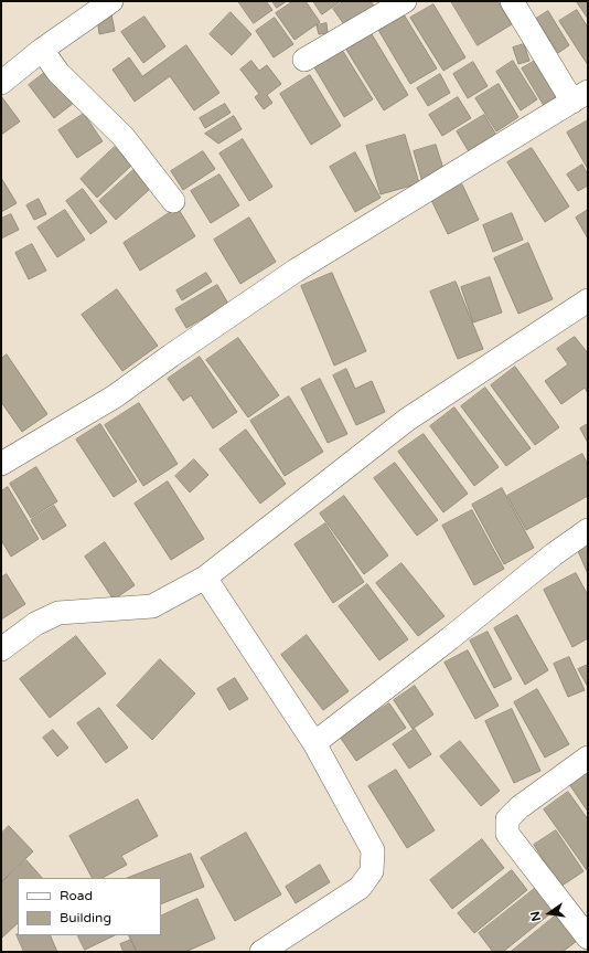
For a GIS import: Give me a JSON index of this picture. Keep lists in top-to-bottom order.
{
  "legend": ["Road", "Building"],
  "north": "left"
}
